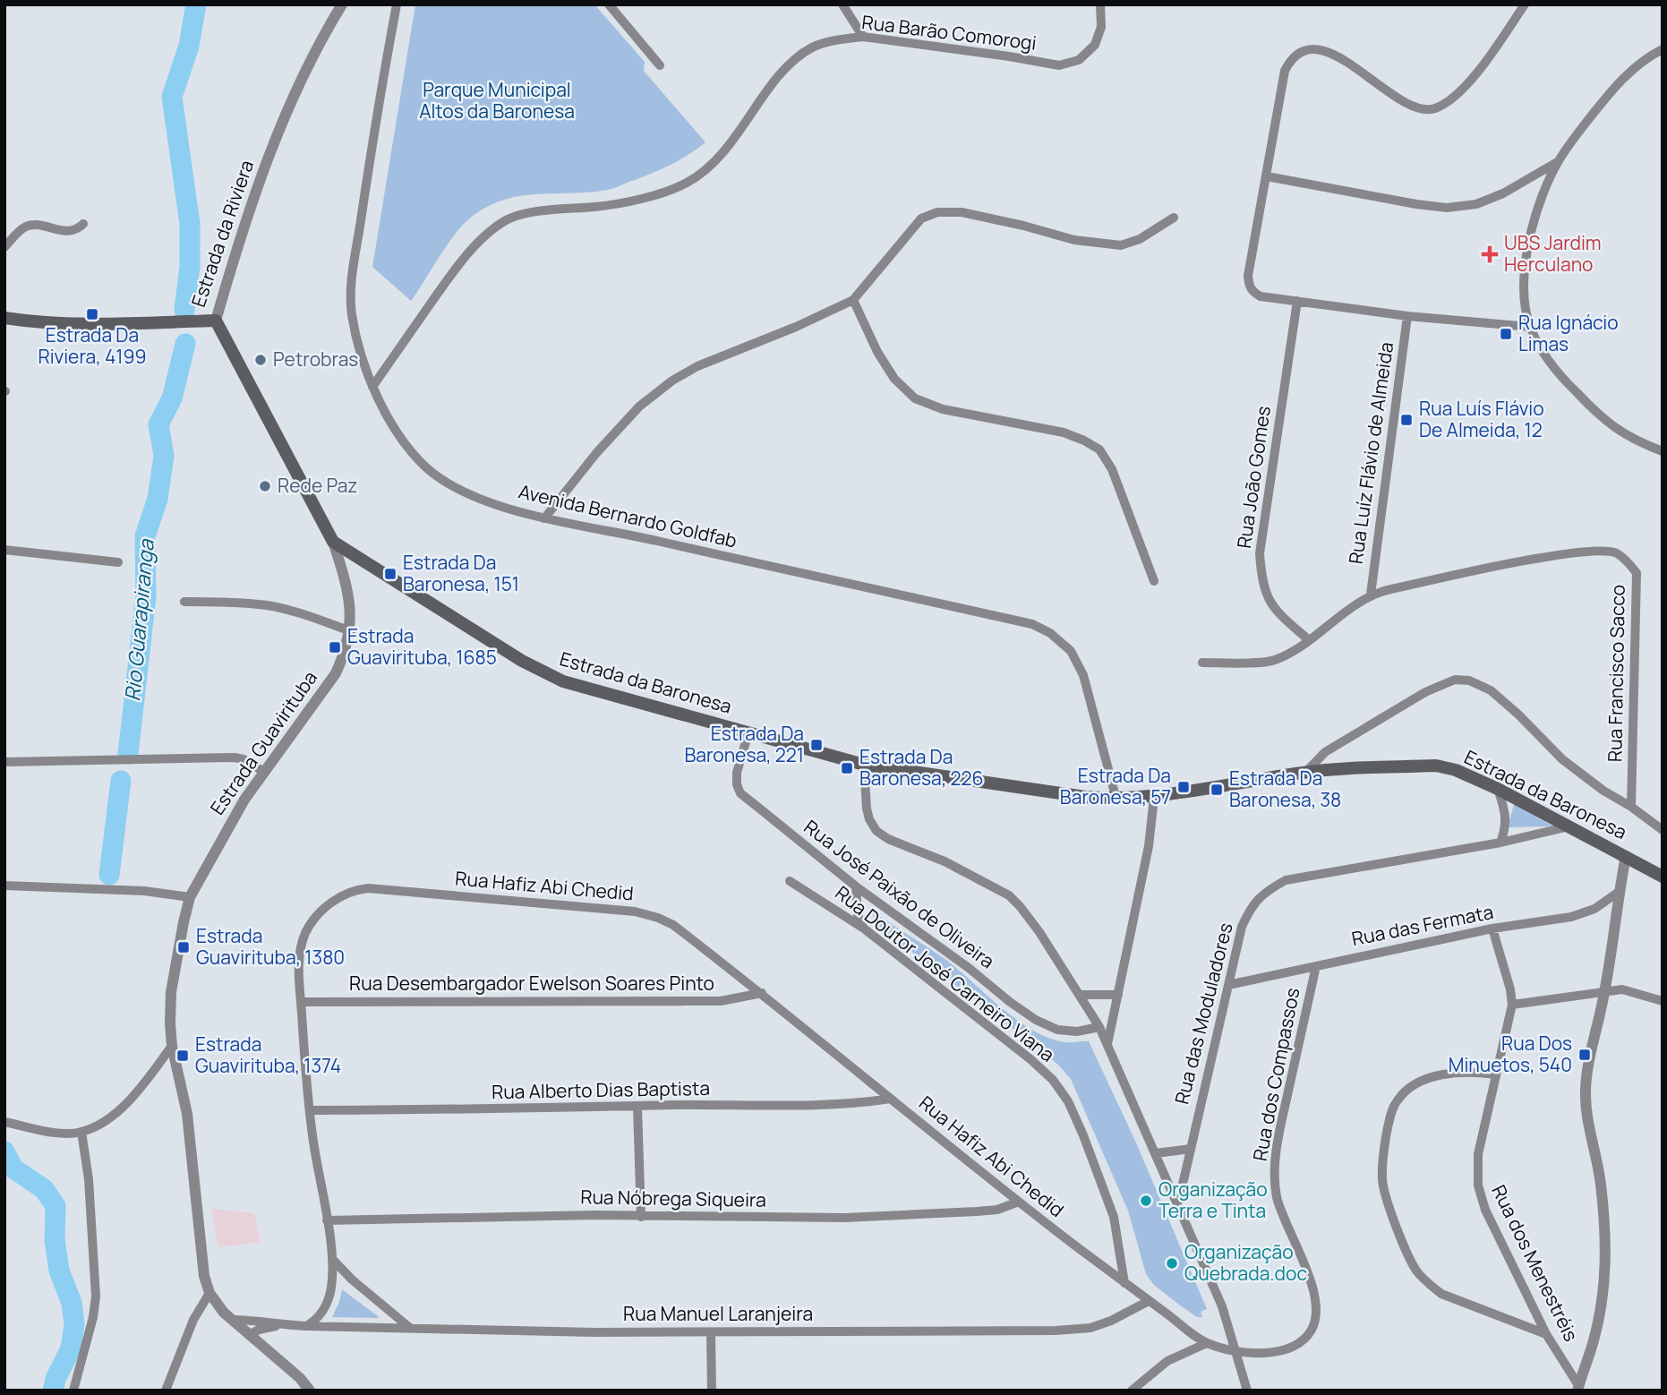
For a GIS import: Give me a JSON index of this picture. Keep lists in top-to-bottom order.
{
  "streets": {
    "main road": ["Estrada da Riviera", "Estrada da Baronesa", "Estrada Guavirituba"],
    "street": [
      "Rua Barão Comorogi",
      "Rua Luíz Flávio de Almeida",
      "Rua João Gomes",
      "Avenida Bernardo Goldfab",
      "Rua Francisco Sacco",
      "Rua Hafiz Abi Chedid",
      "Rua José Paixão de Oliveira",
      "Rua das Fermata",
      "Rua Doutor José Carneiro Viana",
      "Rua Desembargador Ewelson Soares Pinto",
      "Rua das Moduladores",
      "Rua dos Compassos",
      "Rua Alberto Dias Baptista",
      "Rua Nóbrega Siqueira",
      "Rua dos Menestréis",
      "Rua Manuel Laranjeira"
    ]
  },
  "crossings": [
    ["Rua Barão Comorogi", "Avenida Bernardo Goldfab"],
    ["Estrada da Riviera", "Estrada Guavirituba"],
    ["Rua Luíz Flávio de Almeida", "Rua Francisco Sacco"],
    ["Rua João Gomes", "Rua Francisco Sacco"],
    ["Avenida Bernardo Goldfab", "Estrada da Baronesa"],
    ["Rua Francisco Sacco", "Estrada da Baronesa"],
    ["Estrada da Baronesa", "Estrada Guavirituba"],
    ["Estrada da Baronesa", "Rua José Paixão de Oliveira"],
    ["Estrada da Baronesa", "Rua das Moduladores"],
    ["Estrada Guavirituba", "Rua Manuel Laranjeira"],
    ["Rua Hafiz Abi Chedid", "Rua Doutor José Carneiro Viana"],
    ["Rua Hafiz Abi Chedid", "Rua Desembargador Ewelson Soares Pinto"],
    ["Rua Hafiz Abi Chedid", "Rua dos Compassos"],
    ["Rua Hafiz Abi Chedid", "Rua Alberto Dias Baptista"],
    ["Rua Hafiz Abi Chedid", "Rua Nóbrega Siqueira"],
    ["Rua Hafiz Abi Chedid", "Rua Manuel Laranjeira"],
    ["Rua das Fermata", "Rua das Moduladores"],
    ["Rua das Fermata", "Rua dos Compassos"],
    ["Rua das Fermata", "Rua dos Menestréis"]
  ],
  "water": ["Rio Guarapiranga"],
  "parks": ["Parque Municipal Altos da Baronesa"],
  "places": {
    "health": ["UBS Jardim Herculano"],
    "transit": [
      "Estrada Da Riviera, 4199",
      "Rua Ignácio Limas",
      "Rua Luís Flávio De Almeida, 12",
      "Estrada Da Baronesa, 151",
      "Estrada Guavirituba, 1685",
      "Estrada Da Baronesa, 221",
      "Estrada Da Baronesa, 226",
      "Estrada Da Baronesa, 57",
      "Estrada Da Baronesa, 38",
      "Estrada Guavirituba, 1380",
      "Rua Dos Minuetos, 540",
      "Estrada Guavirituba, 1374"
    ],
    "other": [
      "Petrobras",
      "Rede Paz",
      "Organização Terra e Tinta",
      "Organização Quebrada.doc"
    ]
  }
}
